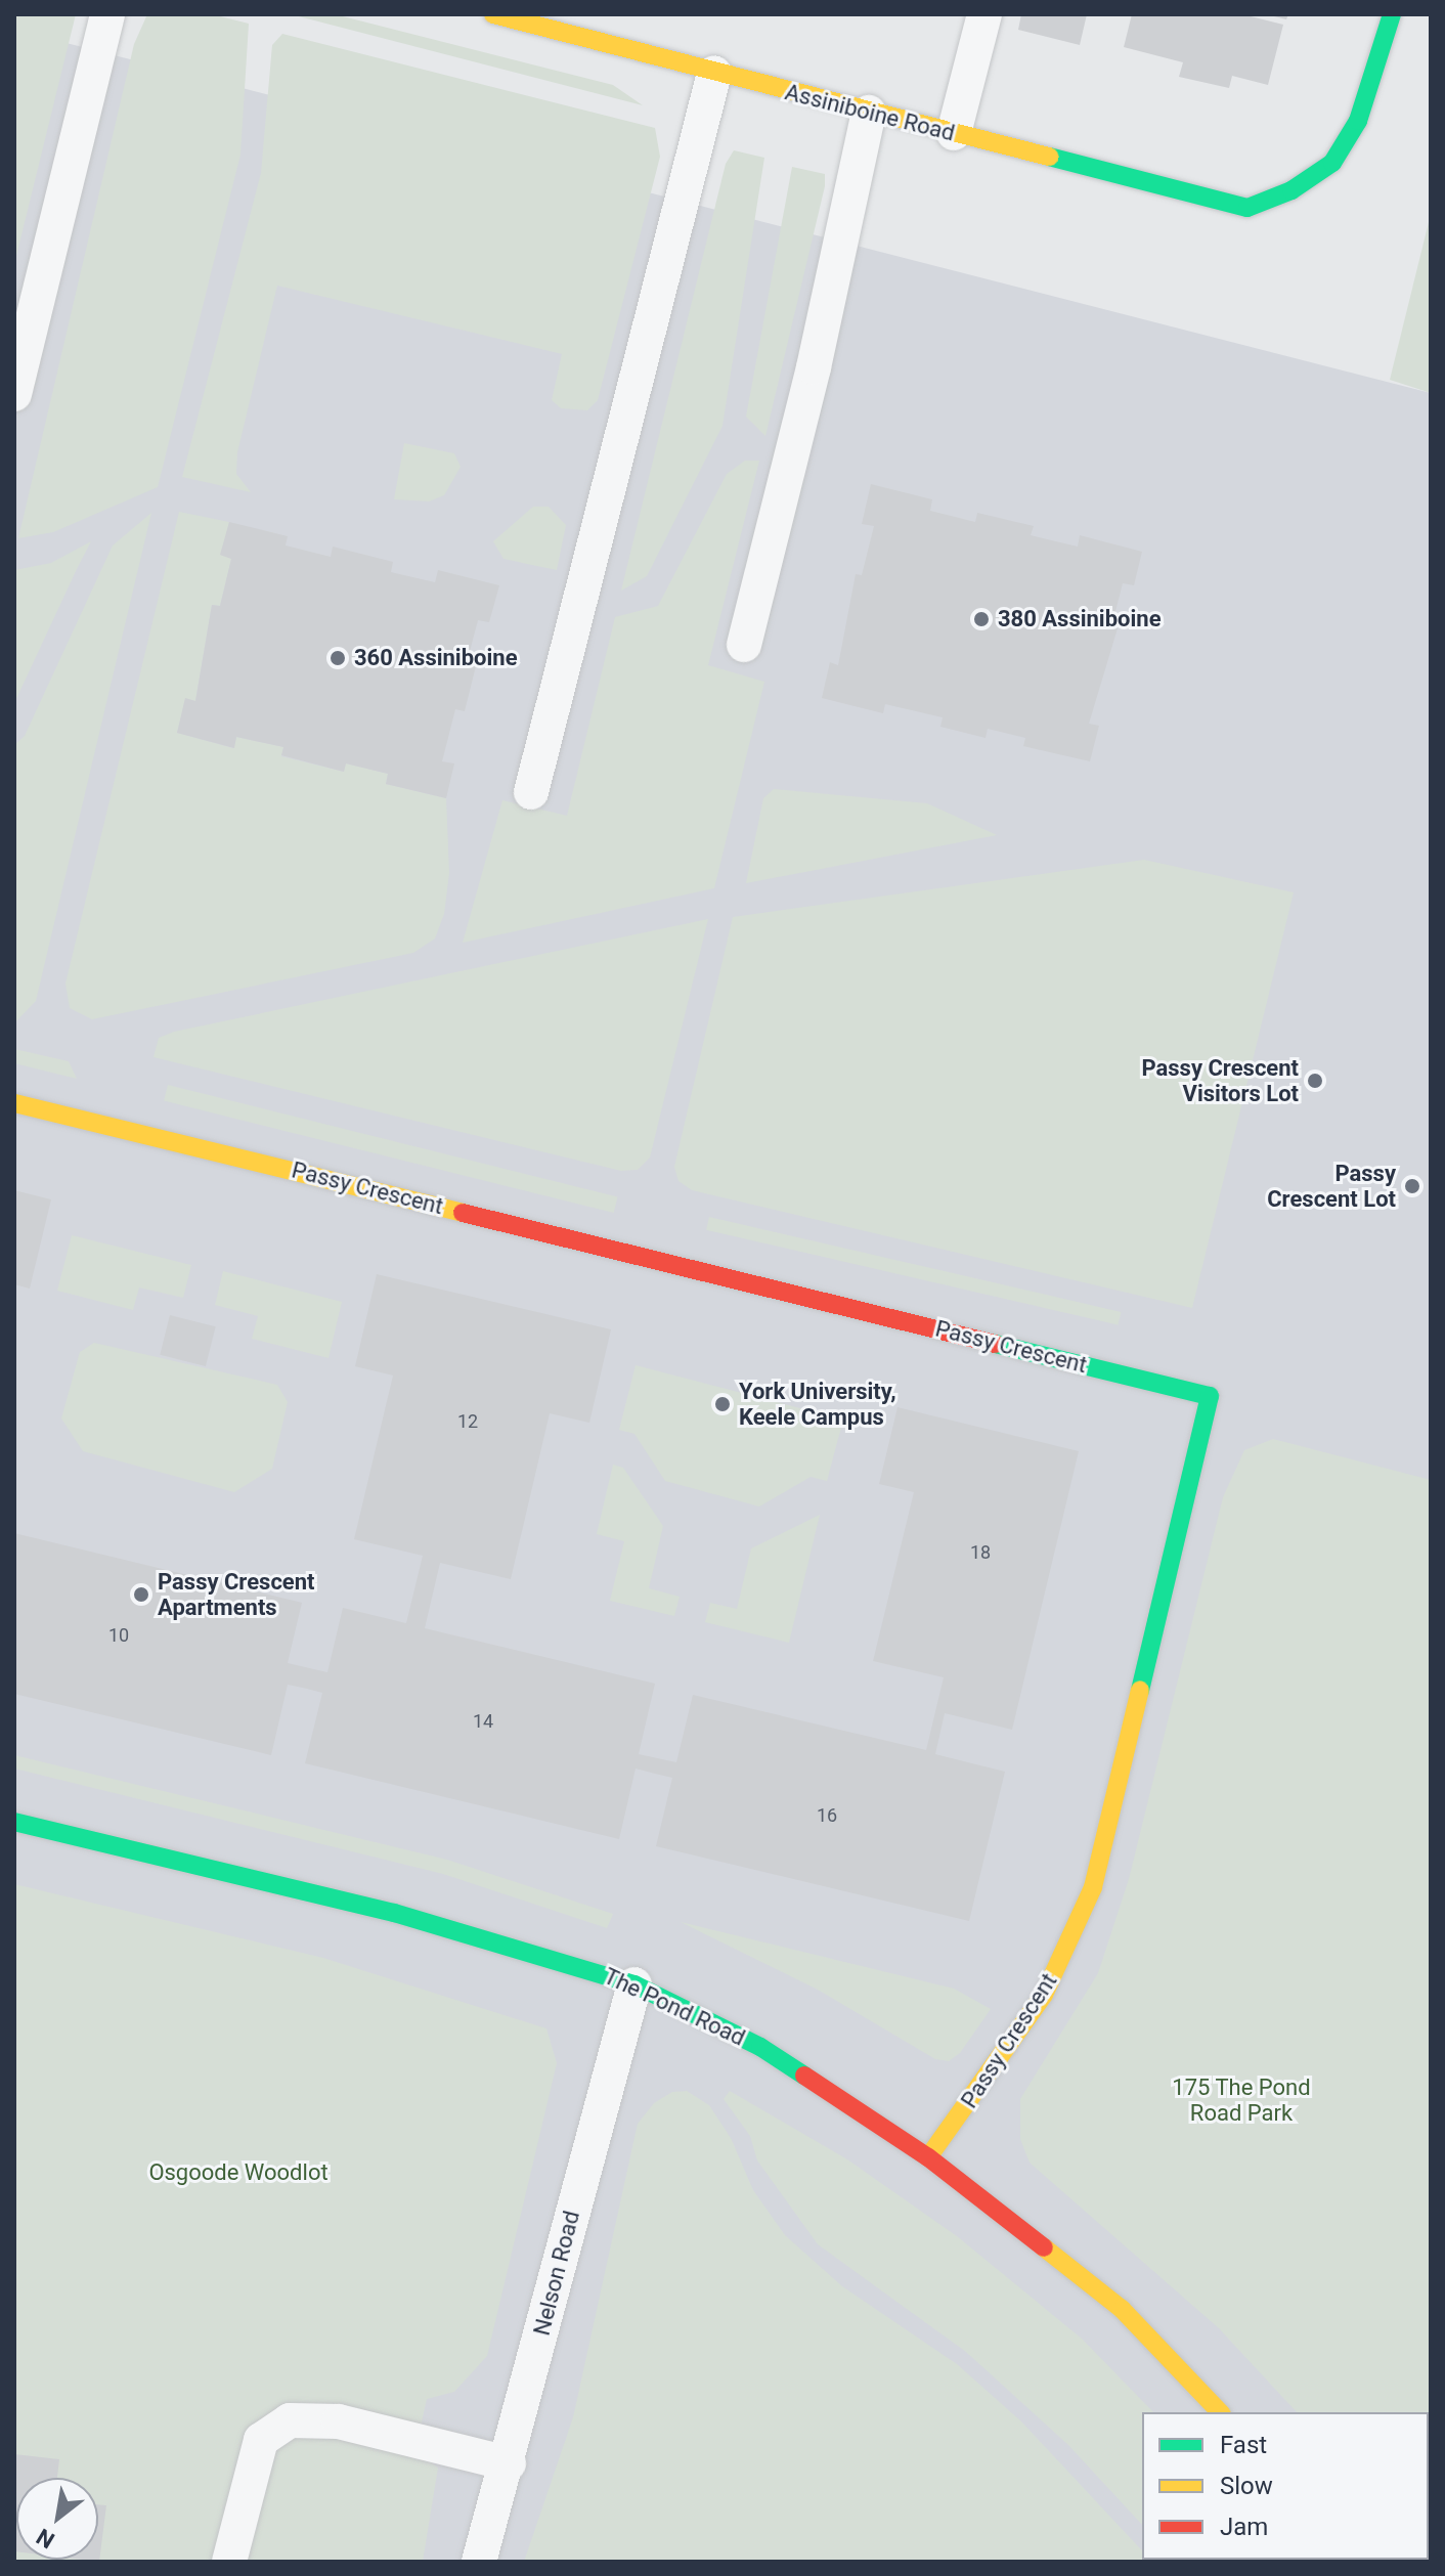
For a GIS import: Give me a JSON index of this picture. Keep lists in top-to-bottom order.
{
  "streets": {
    "street": ["Assiniboine Road", "Passy Crescent", "The Pond Road"],
    "lane": ["Nelson Road"]
  },
  "crossings": [
    ["Passy Crescent", "The Pond Road"],
    ["The Pond Road", "Nelson Road"]
  ],
  "parks": ["175 The Pond Road Park", "Osgoode Woodlot"],
  "places": [
    "380 Assiniboine",
    "360 Assiniboine",
    "Passy Crescent Visitors Lot",
    "Passy Crescent Lot",
    "York University, Keele Campus",
    "Passy Crescent Apartments"
  ],
  "house_numbers": [
    "12",
    "18",
    "10",
    "14",
    "16"
  ],
  "legend": ["Fast", "Slow", "Jam"],
  "north": "bottom left"
}
